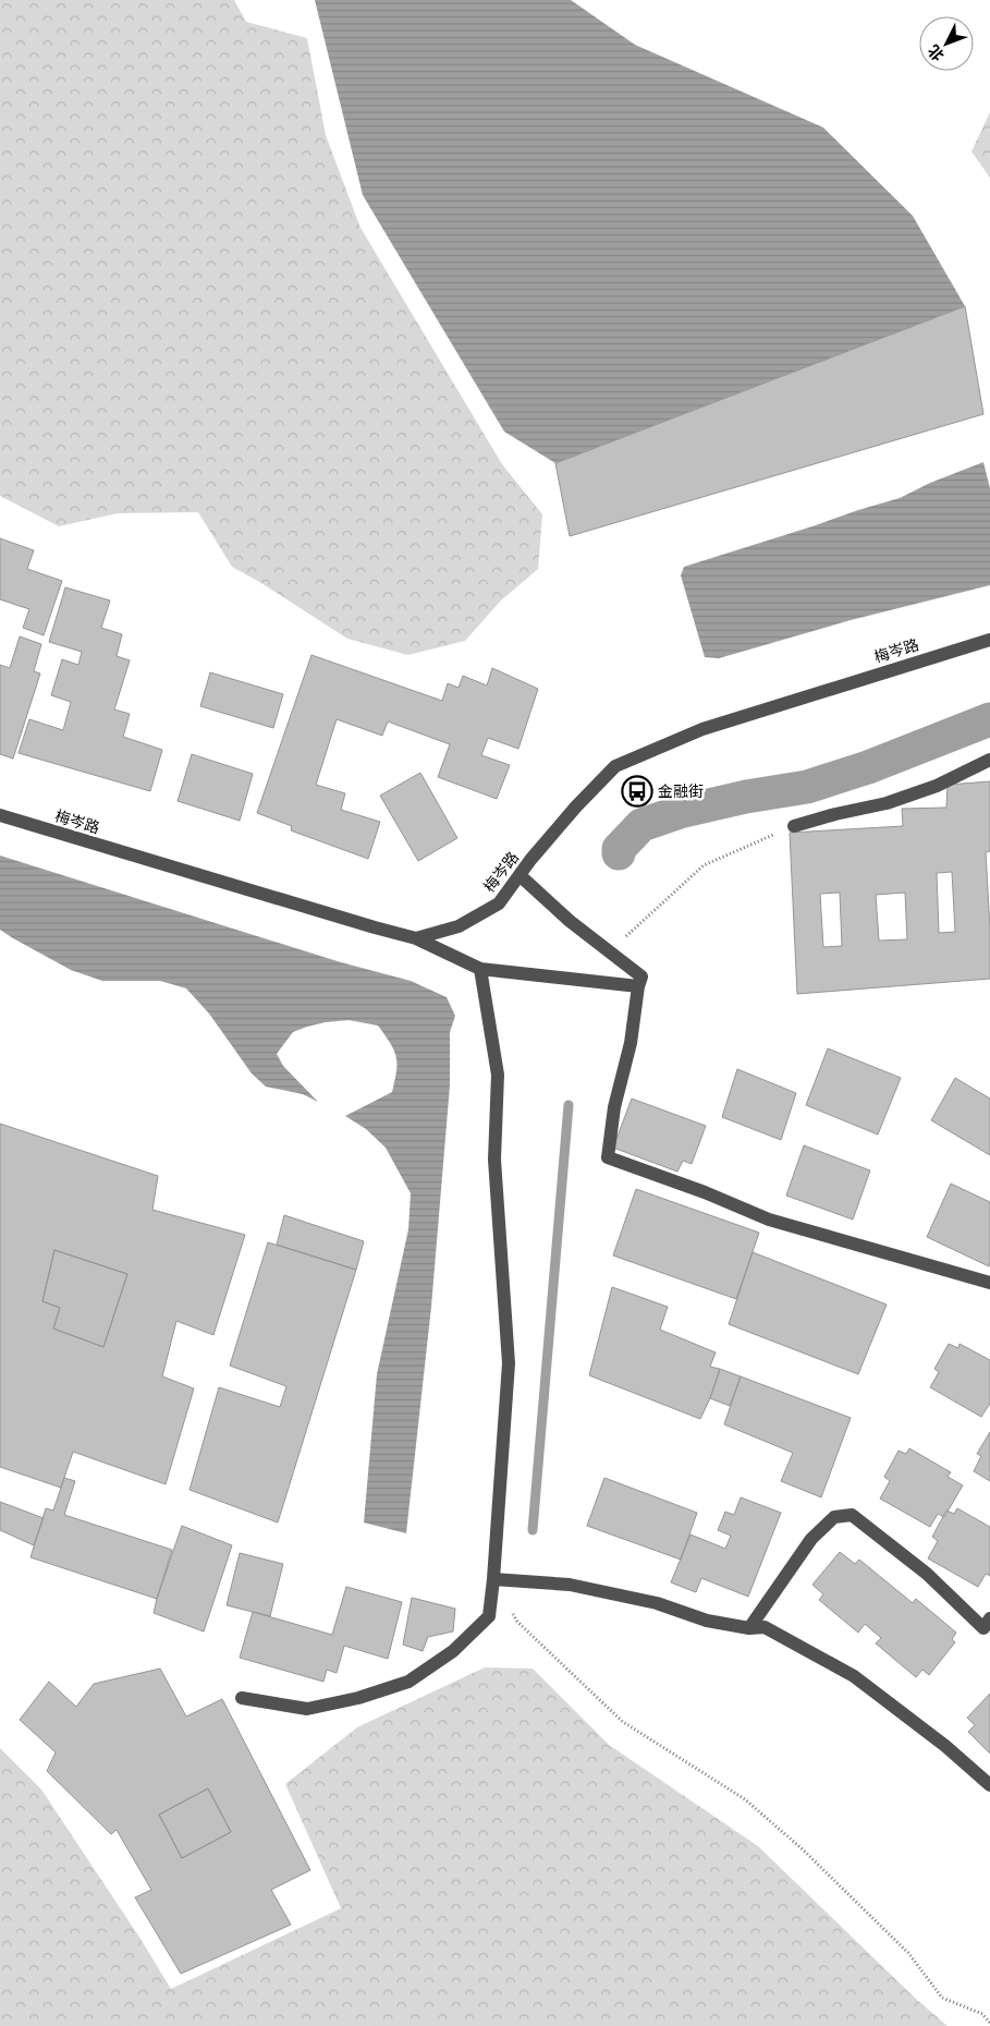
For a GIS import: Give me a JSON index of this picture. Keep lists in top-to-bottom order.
{
  "streets": {
    "street": ["梅岑路"]
  },
  "places": {
    "bus stop": ["金融街"]
  },
  "north": "bottom left"
}
